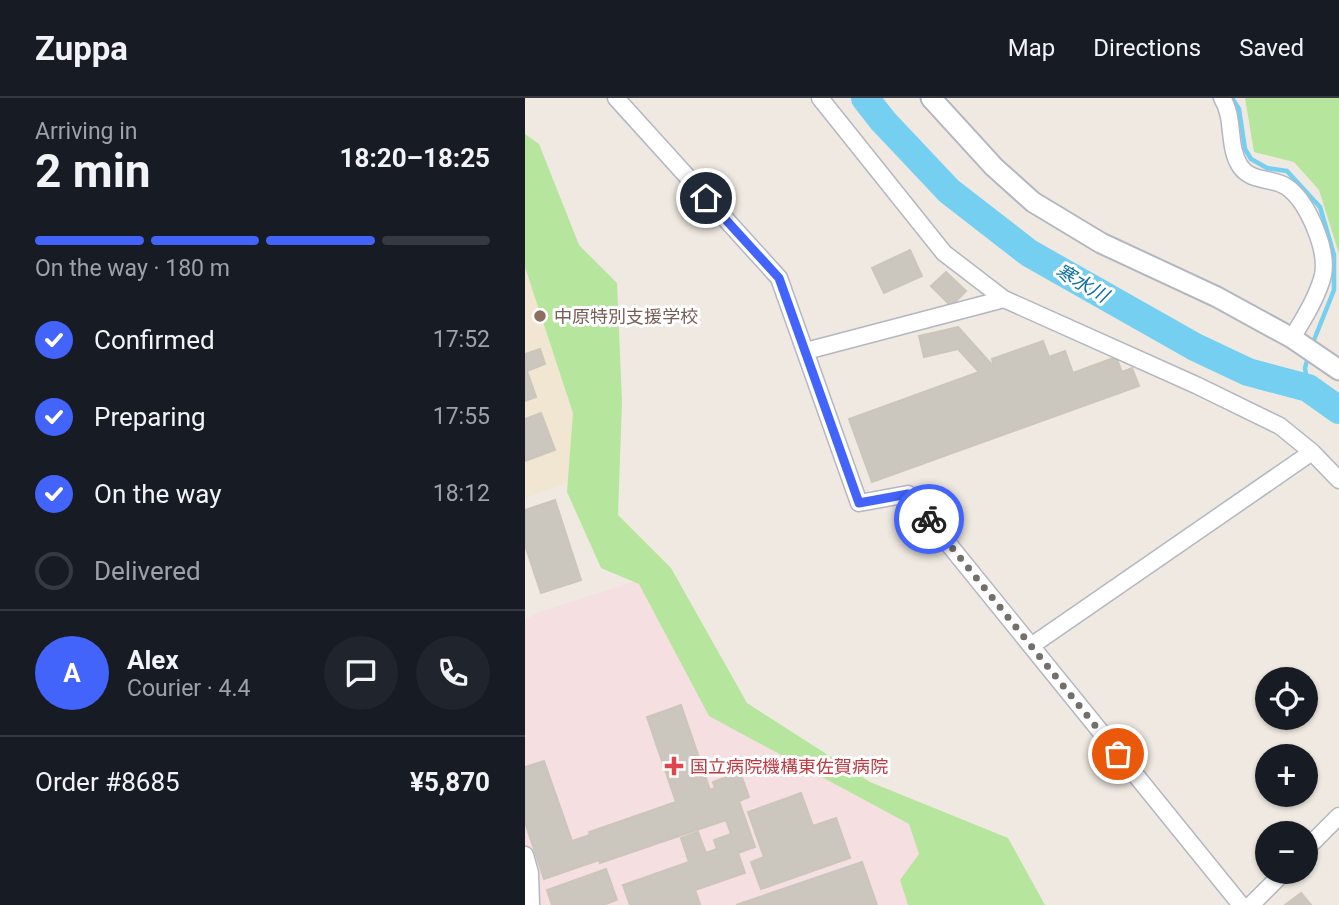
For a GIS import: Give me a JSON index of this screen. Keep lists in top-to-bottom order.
{
  "water": ["寒水川"],
  "places": {
    "other": ["中原特別支援学校"],
    "health": ["国立病院機構東佐賀病院"]
  },
  "page": {
    "header": "Zuppa",
    "nav": ["Map", "Directions", "Saved"],
    "heading": ["2 min", "Arriving in", "18:20–18:25"],
    "panel": [
      "Alex",
      "Courier · 4.4",
      "Order #8685",
      "¥5,870"
    ],
    "bar": "On the way · 180 m",
    "list": [
      ["Confirmed", "17:52"],
      ["Preparing", "17:55"],
      ["On the way", "18:12"],
      "Delivered"
    ],
    "round": "A",
    "map_buttons": ["+", "−"]
  }
}
